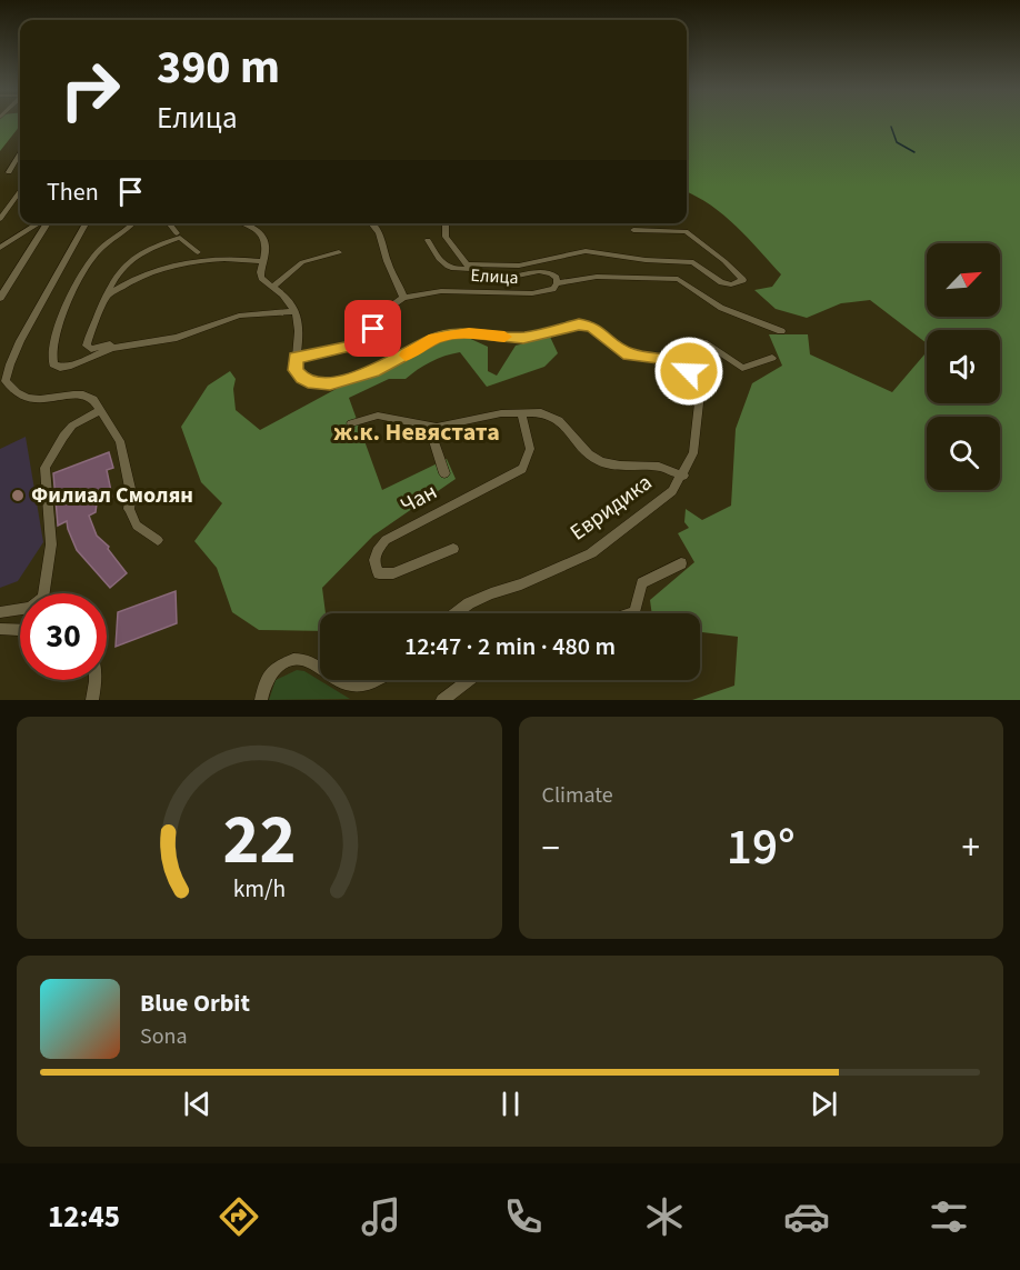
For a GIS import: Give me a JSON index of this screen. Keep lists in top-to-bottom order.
{
  "streets": {
    "street": ["Елица", "Чан", "Евридика"]
  },
  "districts": ["ж.к. Невястата"],
  "places": ["Филиал Смолян"],
  "north": "top right",
  "page": {
    "turn": ["390 m", "Елица"],
    "then": "Then",
    "limit": "30",
    "trip": "12:47 · 2 min · 480 m",
    "tile": "Climate",
    "heat": ["−", "19°", "+"],
    "song": ["Blue Orbit", "Sona"],
    "tabs": "12:45",
    "gauge": ["22", "km/h"]
  }
}
